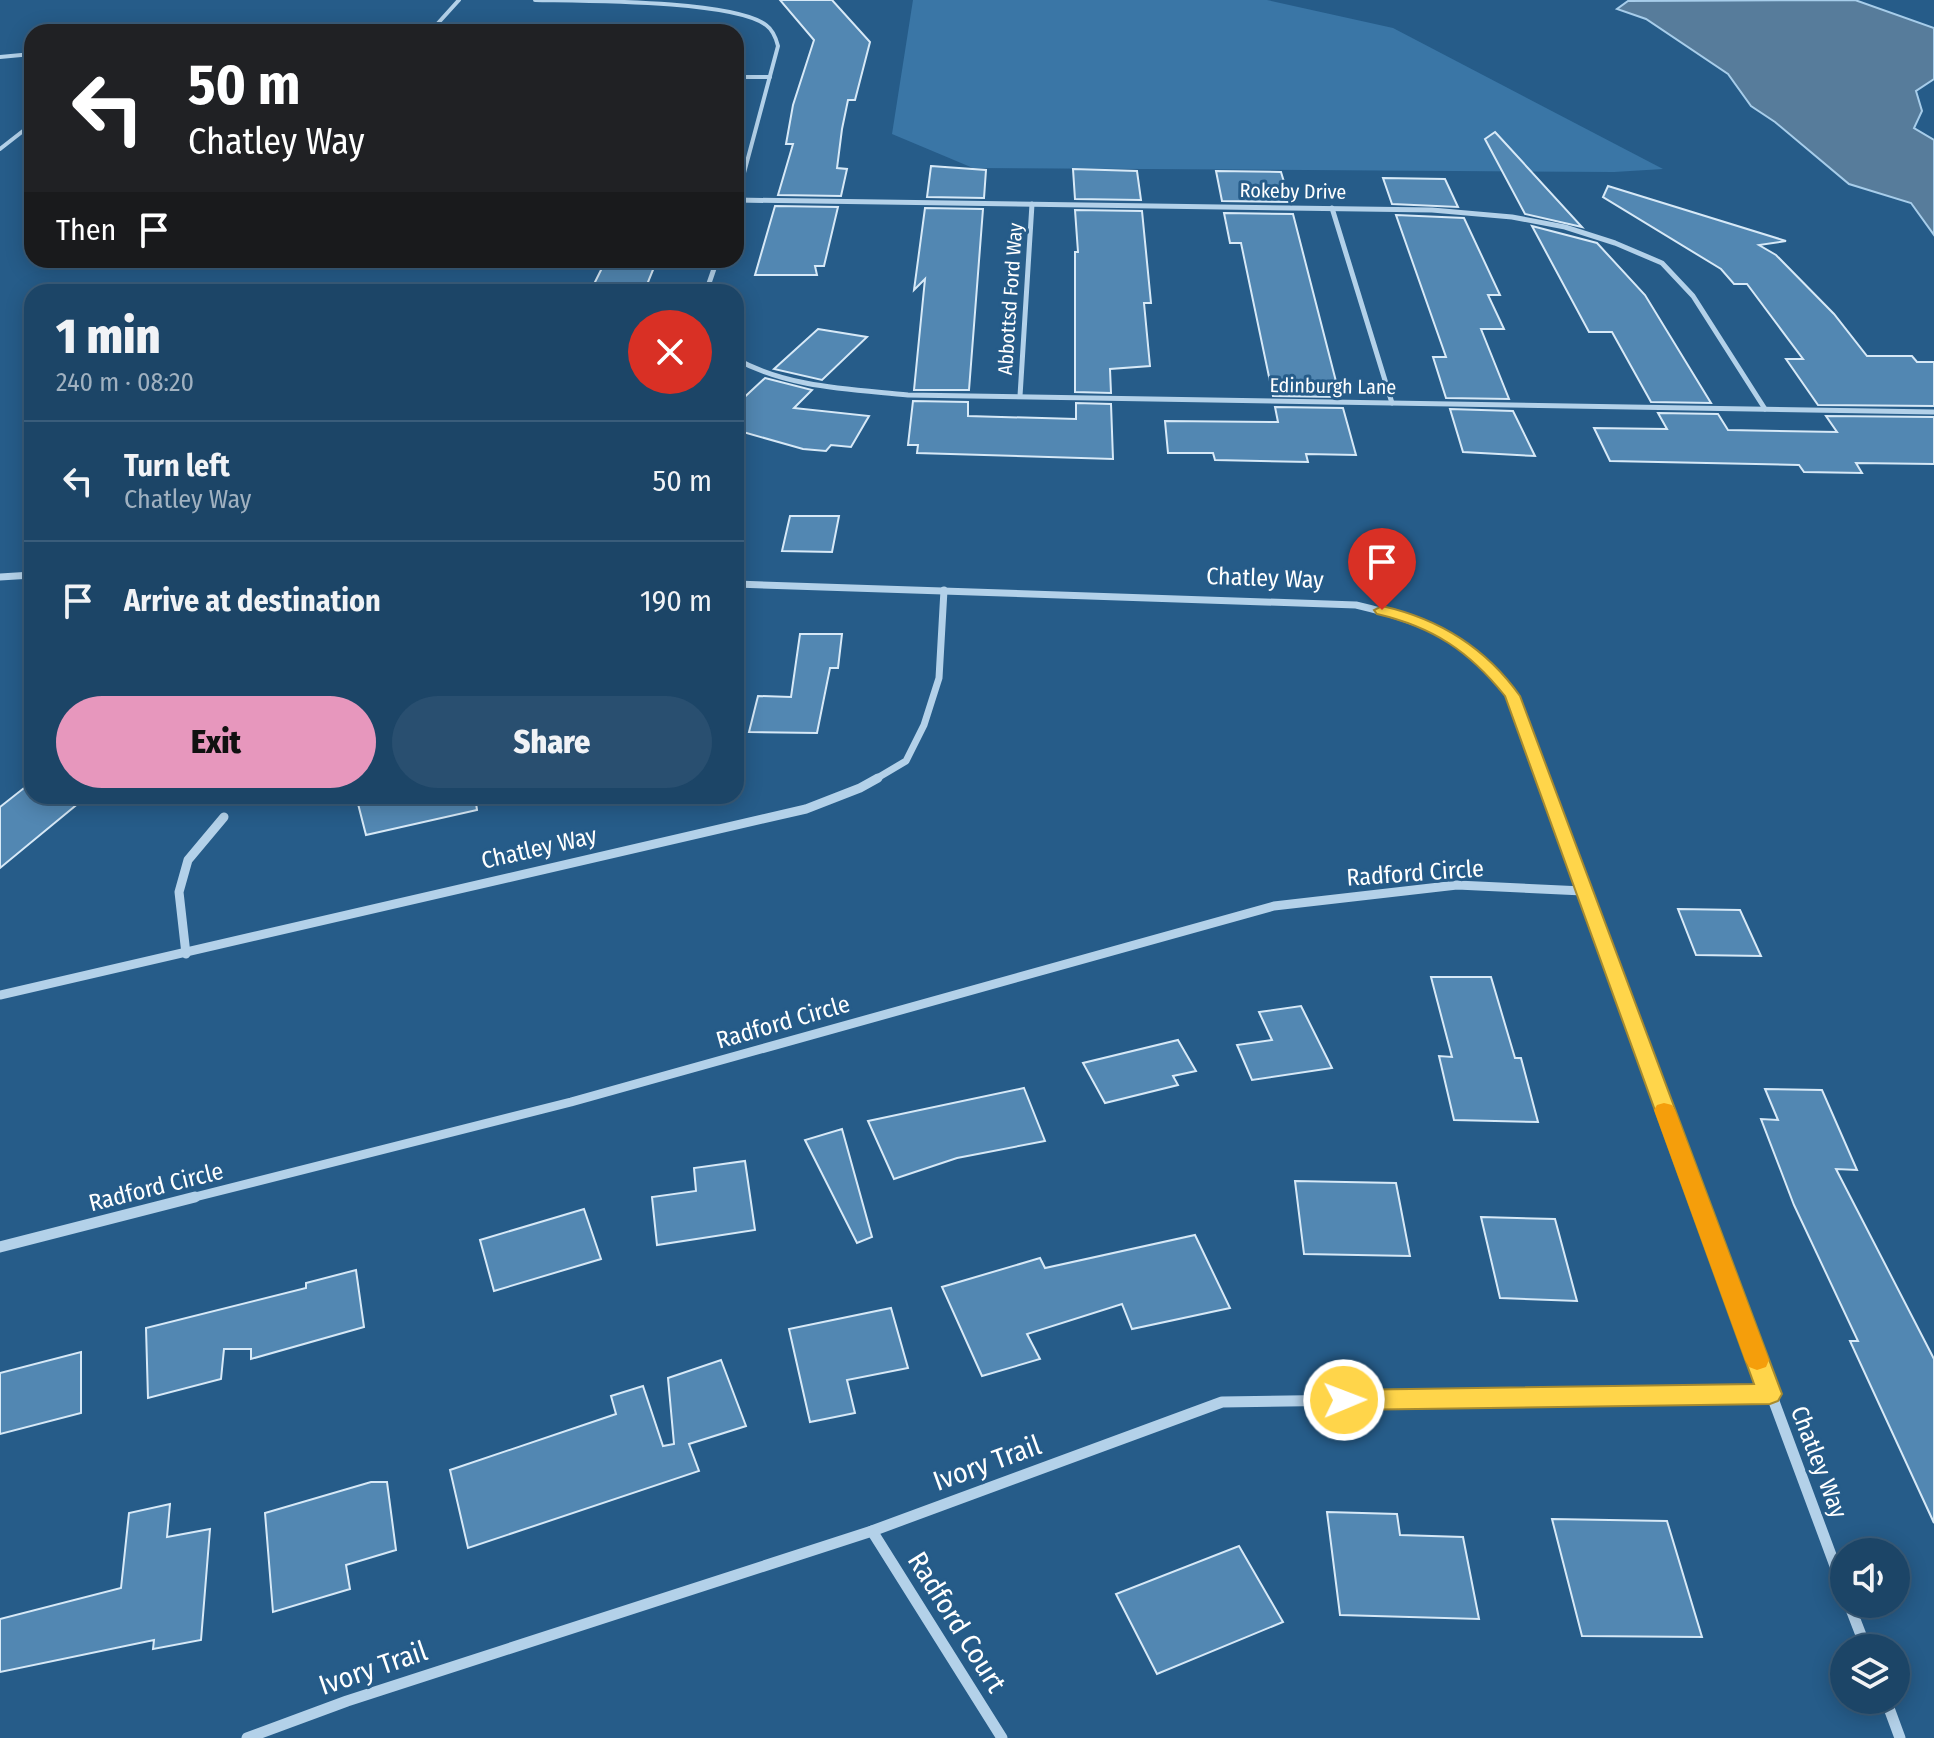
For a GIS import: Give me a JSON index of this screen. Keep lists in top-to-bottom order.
{
  "streets": {
    "street": [
      "Rokeby Drive",
      "Abbottsd Ford Way",
      "Edinburgh Lane",
      "Chatley Way",
      "Radford Circle",
      "Ivory Trail",
      "Radford Court"
    ]
  },
  "crossings": [
    ["Rokeby Drive", "Abbottsd Ford Way"],
    ["Rokeby Drive", "Edinburgh Lane"],
    ["Abbottsd Ford Way", "Edinburgh Lane"],
    ["Chatley Way", "Radford Circle"],
    ["Chatley Way", "Ivory Trail"],
    ["Ivory Trail", "Radford Court"]
  ],
  "page": {
    "turn": ["50 m", "Chatley Way"],
    "then": "Then",
    "heading": ["1 min", "240 m · 08:20"],
    "list": [
      {
        "name": "Turn left",
        "note": "Chatley Way",
        "value": "50 m"
      },
      {
        "name": "Arrive at destination",
        "value": "190 m"
      }
    ],
    "buttons": ["Exit", "Share"]
  }
}
